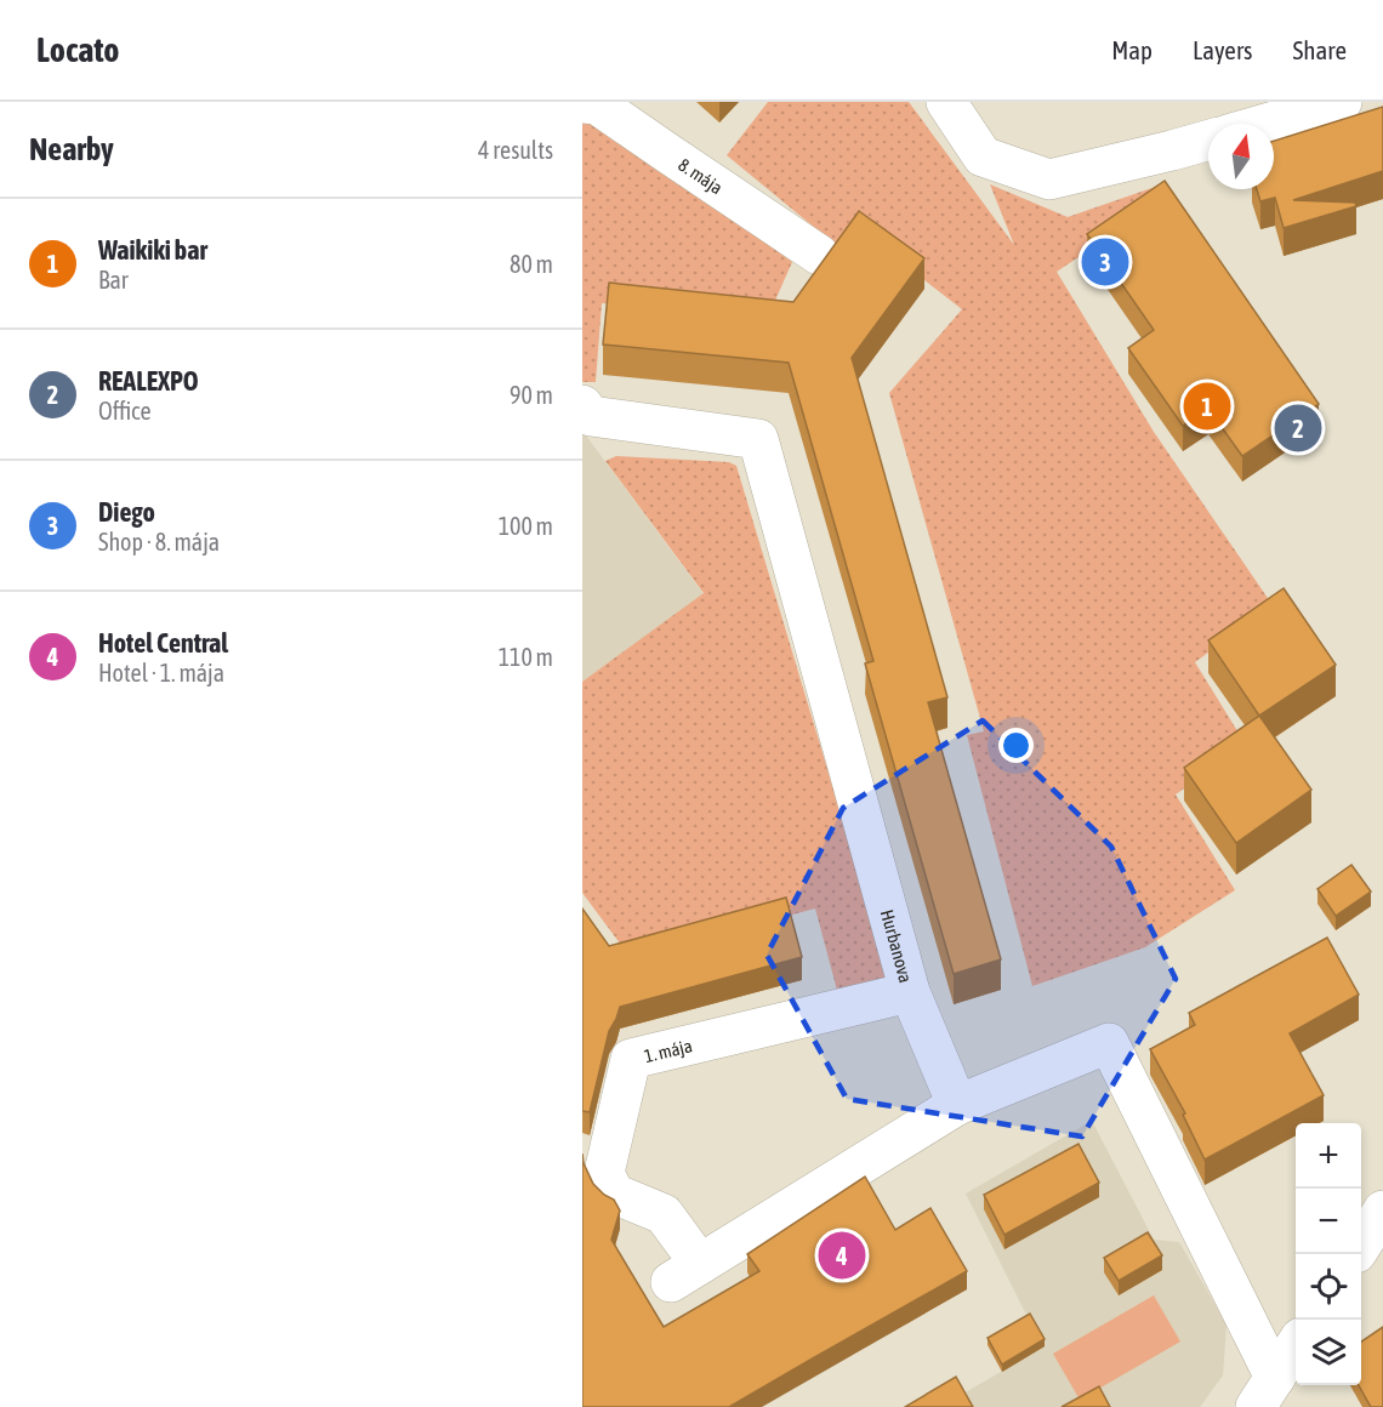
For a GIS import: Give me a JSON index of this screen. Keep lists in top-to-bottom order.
{
  "streets": {
    "street": ["8. mája", "Hurbanova", "1. mája"]
  },
  "crossings": [
    ["Hurbanova", "1. mája"]
  ],
  "north": "top",
  "page": {
    "header": "Locato",
    "nav": ["Map", "Layers", "Share"],
    "heading": ["Nearby", "4 results"],
    "list": [
      {
        "mark": "1",
        "name": "Waikiki bar",
        "note": "Bar",
        "value": "80 m"
      },
      {
        "mark": "2",
        "name": "REALEXPO",
        "note": "Office",
        "value": "90 m"
      },
      {
        "mark": "3",
        "name": "Diego",
        "note": "Shop · 8. mája",
        "value": "100 m"
      },
      {
        "mark": "4",
        "name": "Hotel Central",
        "note": "Hotel · 1. mája",
        "value": "110 m"
      }
    ],
    "pins": [
      "3",
      "1",
      "2",
      "4"
    ],
    "map_buttons": ["+", "−"]
  }
}
